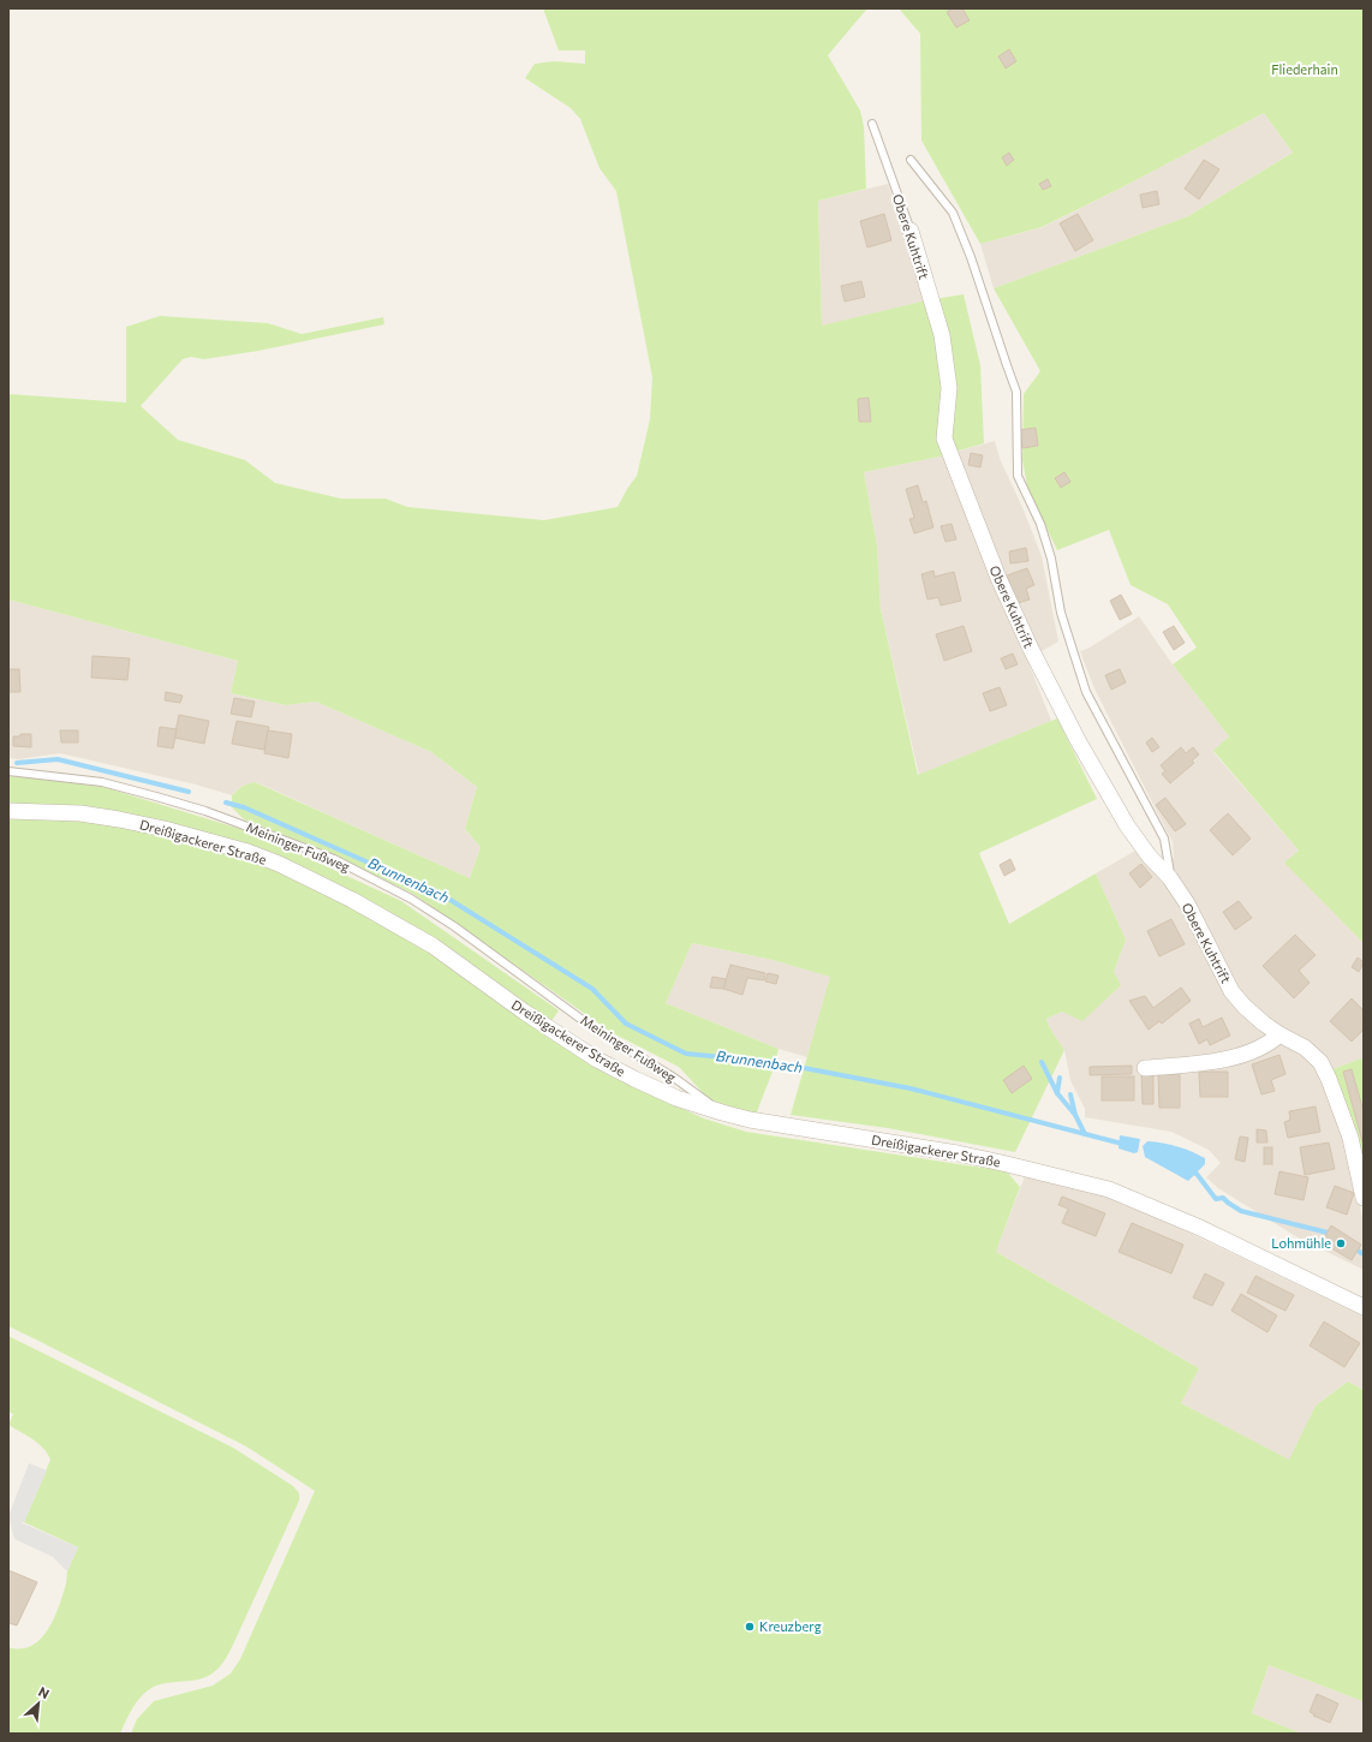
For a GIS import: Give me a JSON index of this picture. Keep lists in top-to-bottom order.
{
  "streets": {
    "street": ["Obere Kuhtrift", "Dreißigackerer Straße"],
    "lane": ["Meininger Fußweg"]
  },
  "crossings": [
    ["Dreißigackerer Straße", "Meininger Fußweg"]
  ],
  "water": ["Brunnenbach"],
  "parks": ["Fliederhain"],
  "places": ["Lohmühle", "Kreuzberg"],
  "north": "top right"
}
